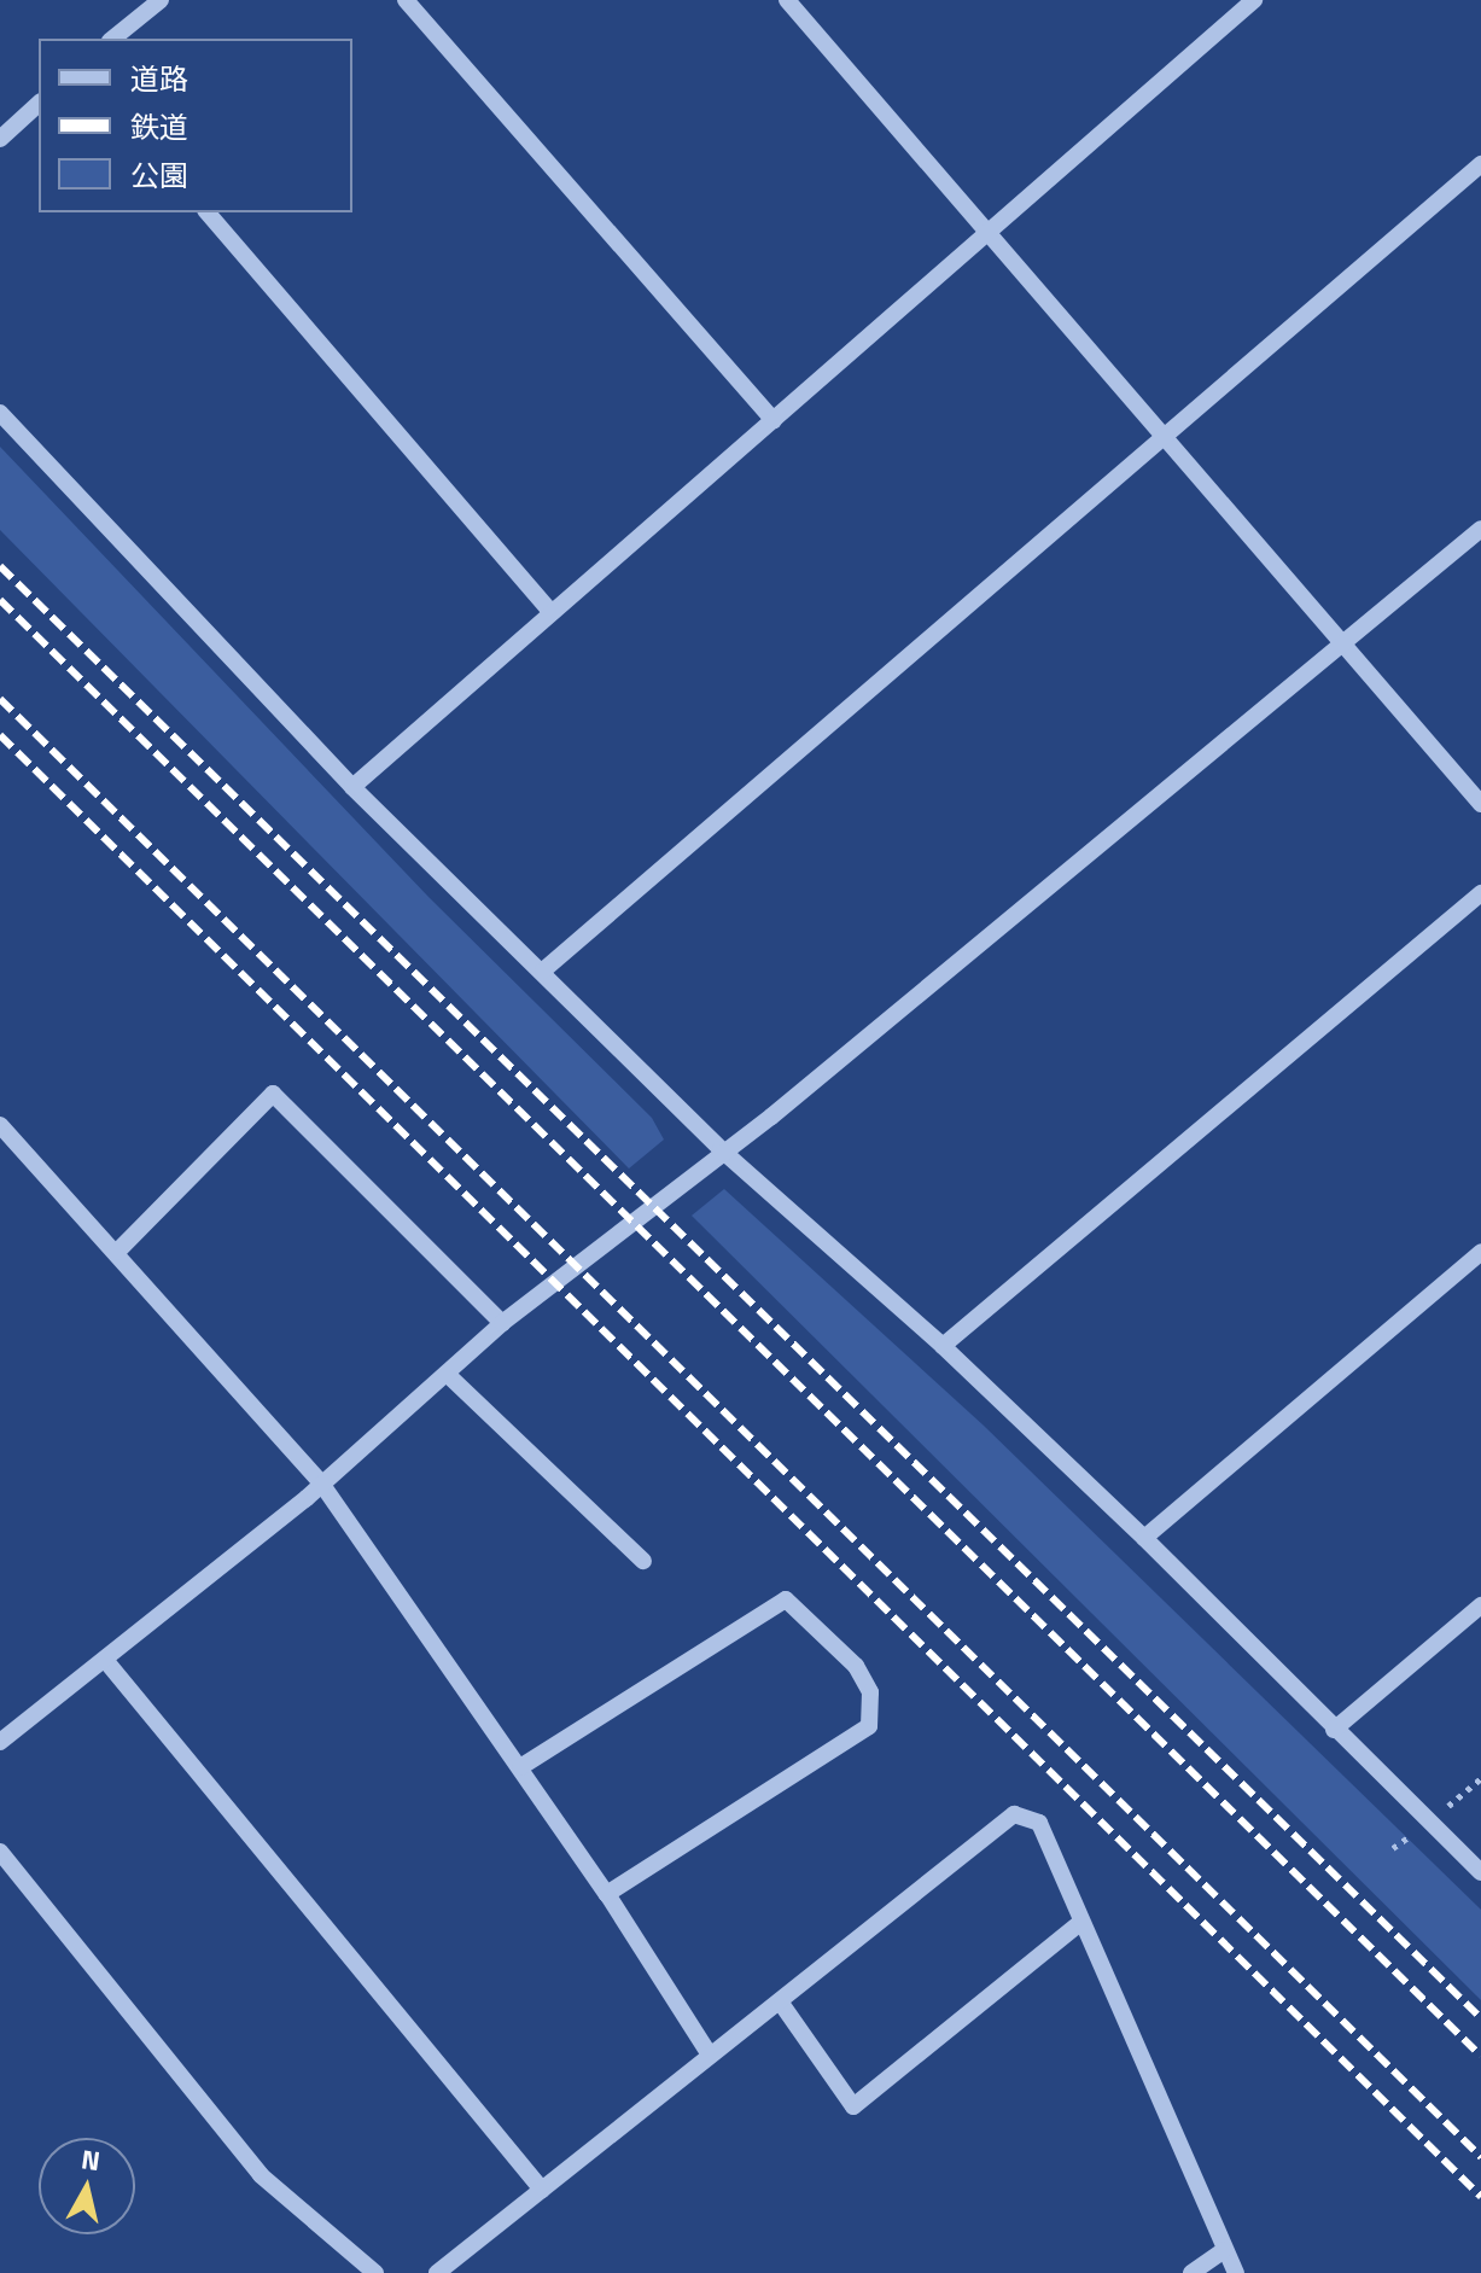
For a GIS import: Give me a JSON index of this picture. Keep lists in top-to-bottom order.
{
  "legend": ["道路", "鉄道", "公園"],
  "north": "top"
}
